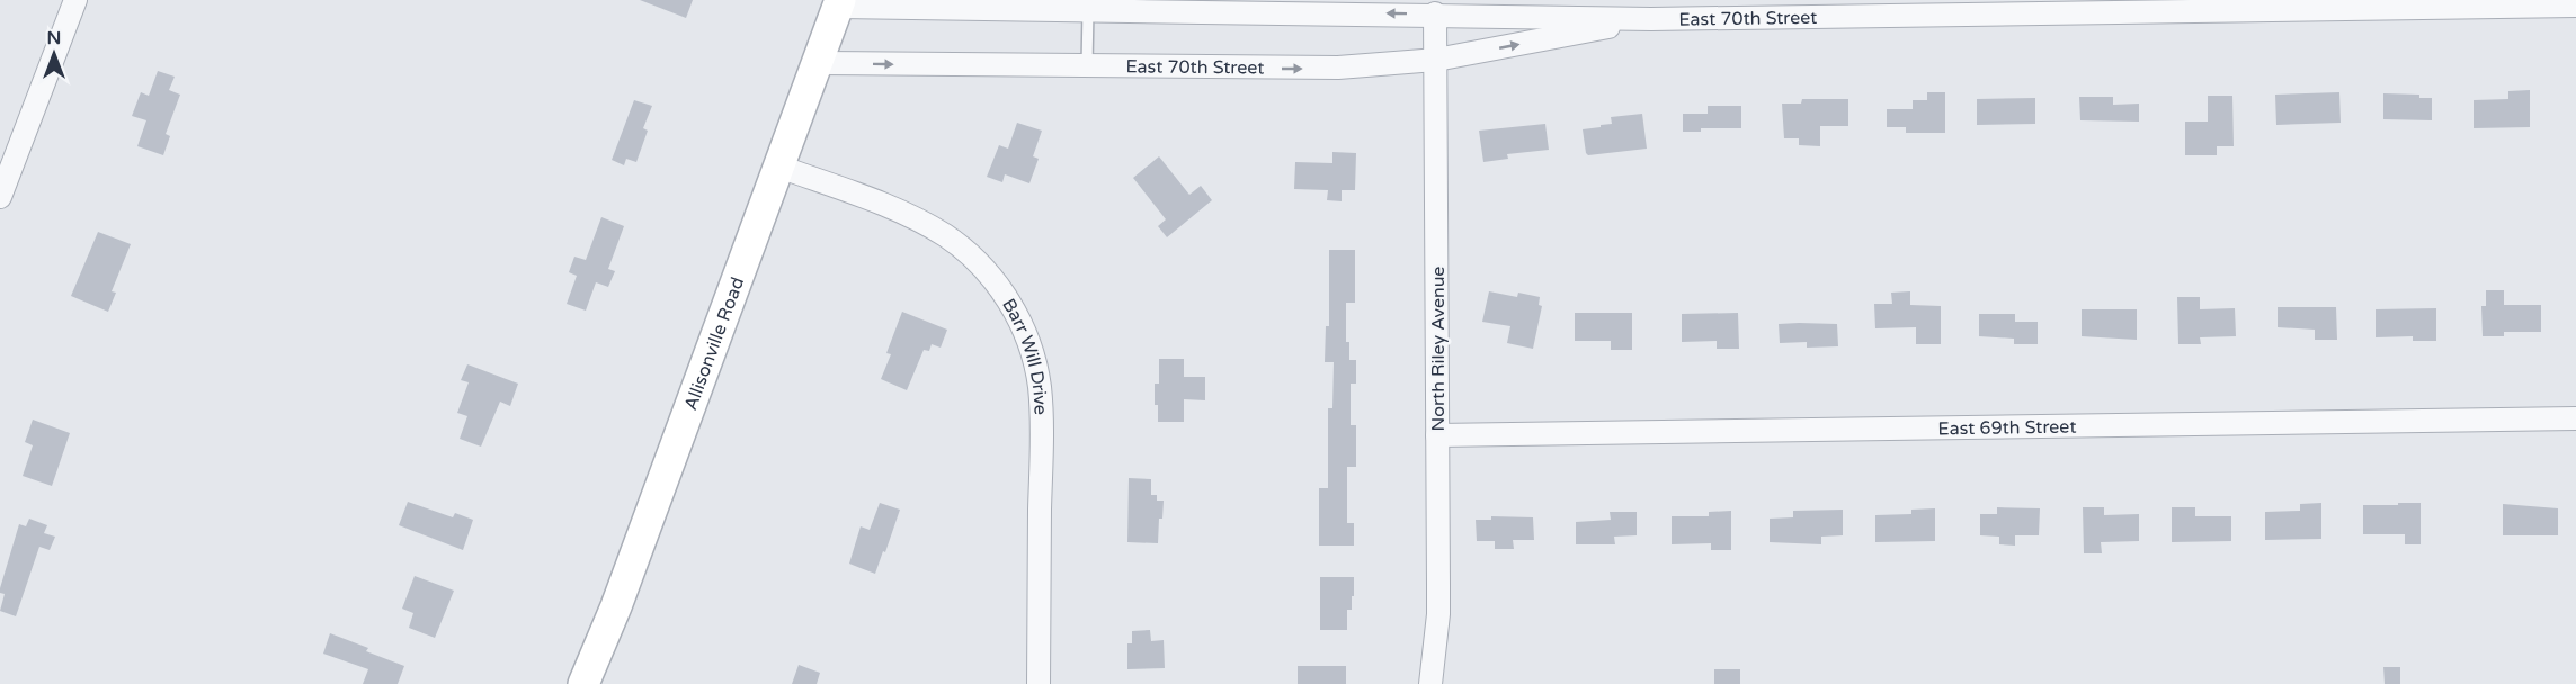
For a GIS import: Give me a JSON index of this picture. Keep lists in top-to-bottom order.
{
  "streets": {
    "main road": ["Allisonville Road"],
    "street": [
      "East 70th Street",
      "North Riley Avenue",
      "Barr Will Drive",
      "East 69th Street"
    ]
  },
  "crossings": [
    ["East 70th Street", "Allisonville Road"],
    ["East 70th Street", "North Riley Avenue"],
    ["Allisonville Road", "Barr Will Drive"],
    ["North Riley Avenue", "East 69th Street"]
  ],
  "north": "top"
}
